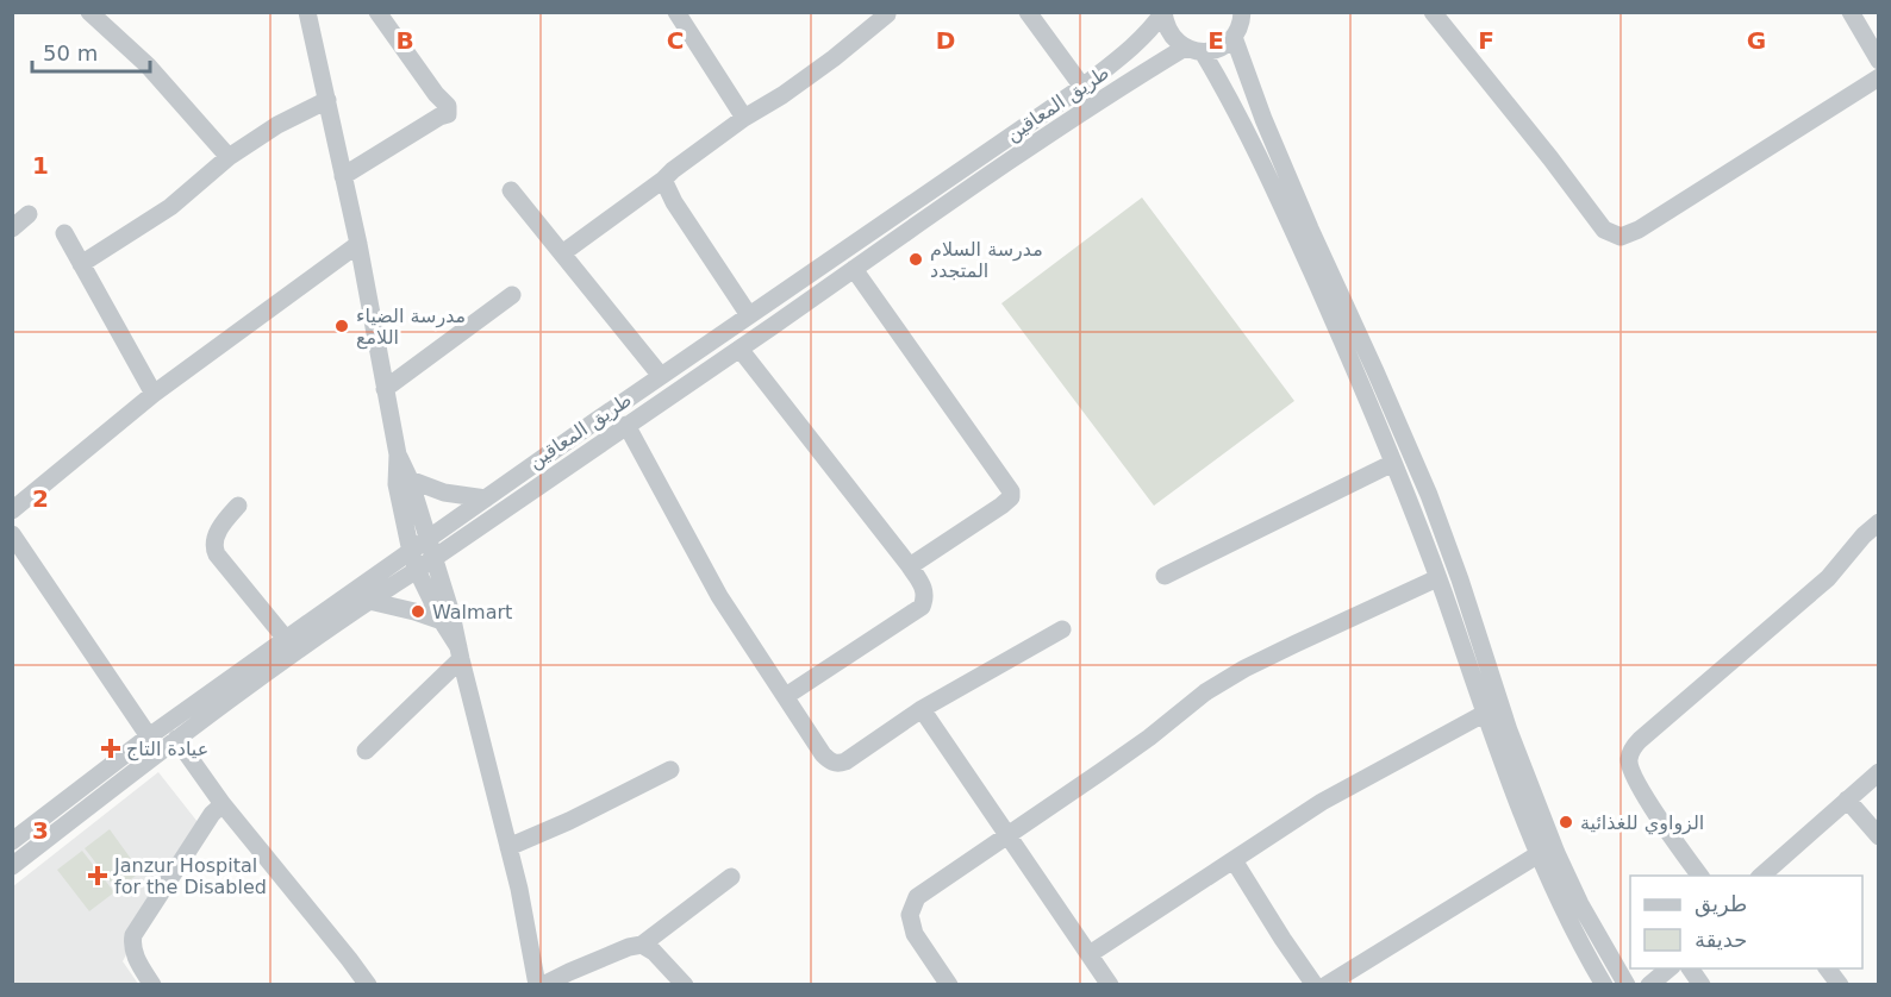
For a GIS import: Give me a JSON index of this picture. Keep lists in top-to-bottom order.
{
  "streets": {
    "street": ["طريق المعاقين"]
  },
  "places": {
    "other": [
      "مدرسة السلام المتجدد",
      "مدرسة الضياء اللامع",
      "Walmart",
      "الزواوي للغذائية"
    ],
    "health": ["عيادة التاج", "Janzur Hospital for the Disabled"]
  },
  "legend": ["طريق", "حديقة"],
  "scale_bar": "50 m",
  "grid": {
    "columns": [
      "B",
      "C",
      "D",
      "E",
      "F",
      "G"
    ],
    "rows": ["1", "2", "3"]
  }
}
